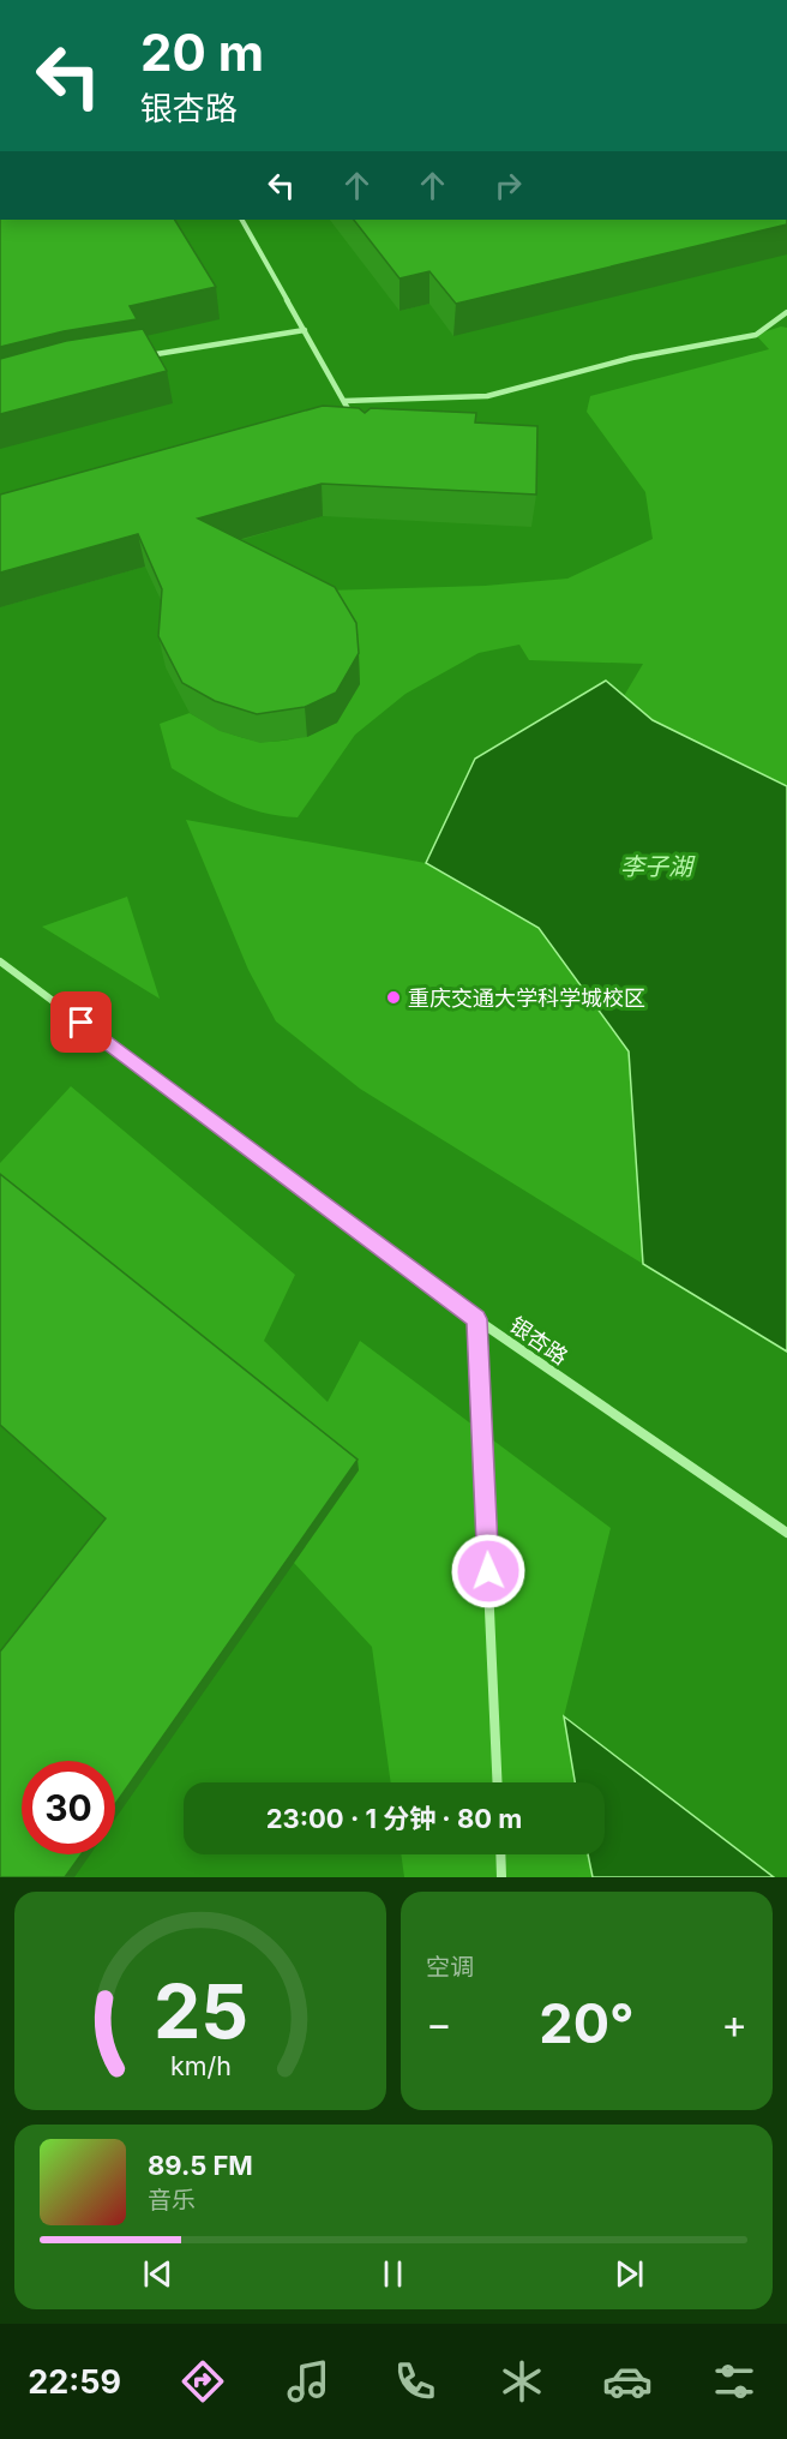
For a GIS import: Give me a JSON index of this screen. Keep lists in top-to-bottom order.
{
  "streets": {
    "street": ["银杏路"]
  },
  "water": ["李子湖"],
  "places": ["重庆交通大学科学城校区"],
  "page": {
    "turn": ["20 m", "银杏路"],
    "limit": "30",
    "trip": "23:00 · 1 分钟 · 80 m",
    "tile": "空调",
    "heat": ["−", "20°", "+"],
    "song": ["89.5 FM", "音乐"],
    "tabs": "22:59",
    "gauge": ["25", "km/h"]
  }
}
